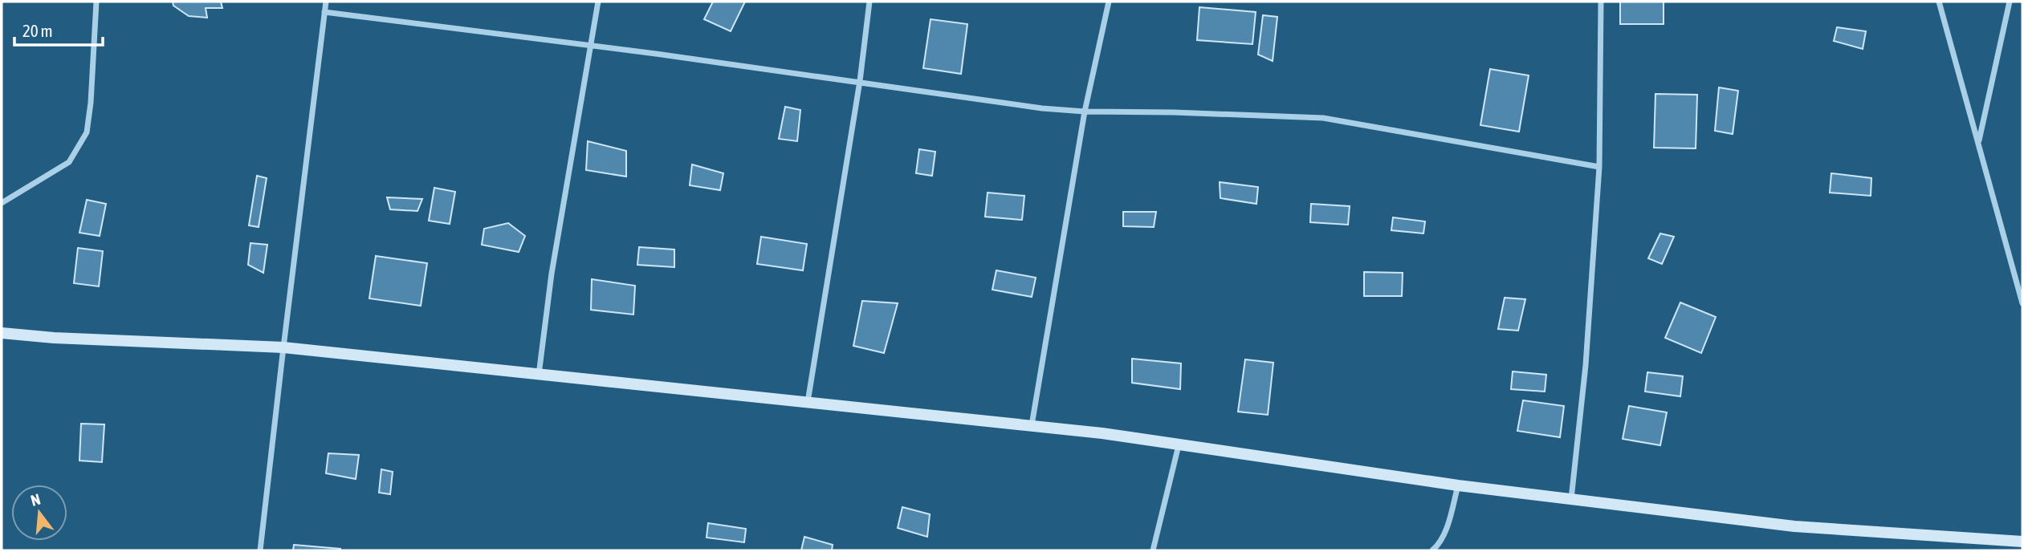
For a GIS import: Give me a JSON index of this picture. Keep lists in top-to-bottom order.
{
  "scale_bar": "20 m",
  "north": "top"
}
